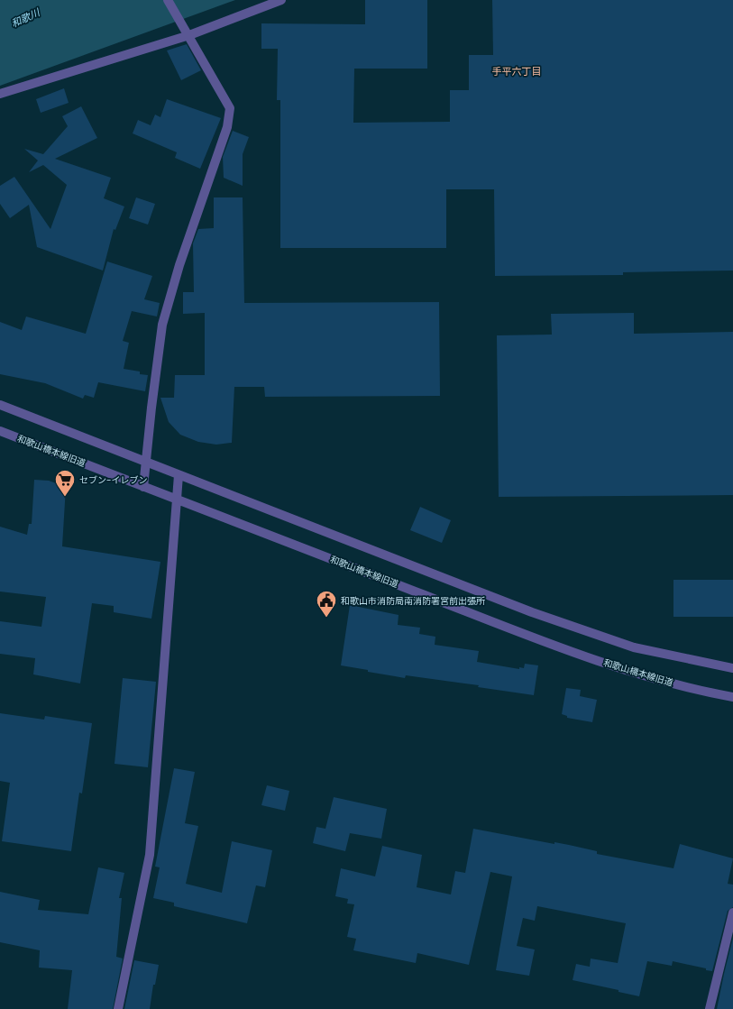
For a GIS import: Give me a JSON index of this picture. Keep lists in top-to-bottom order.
{
  "streets": {
    "street": ["和歌山橋本線旧道"]
  },
  "districts": ["手平六丁目"],
  "water": ["和歌川"],
  "places": {
    "supermarket": ["セブン-イレブン"],
    "public building": ["和歌山市消防局南消防署宮前出張所"]
  }
}
